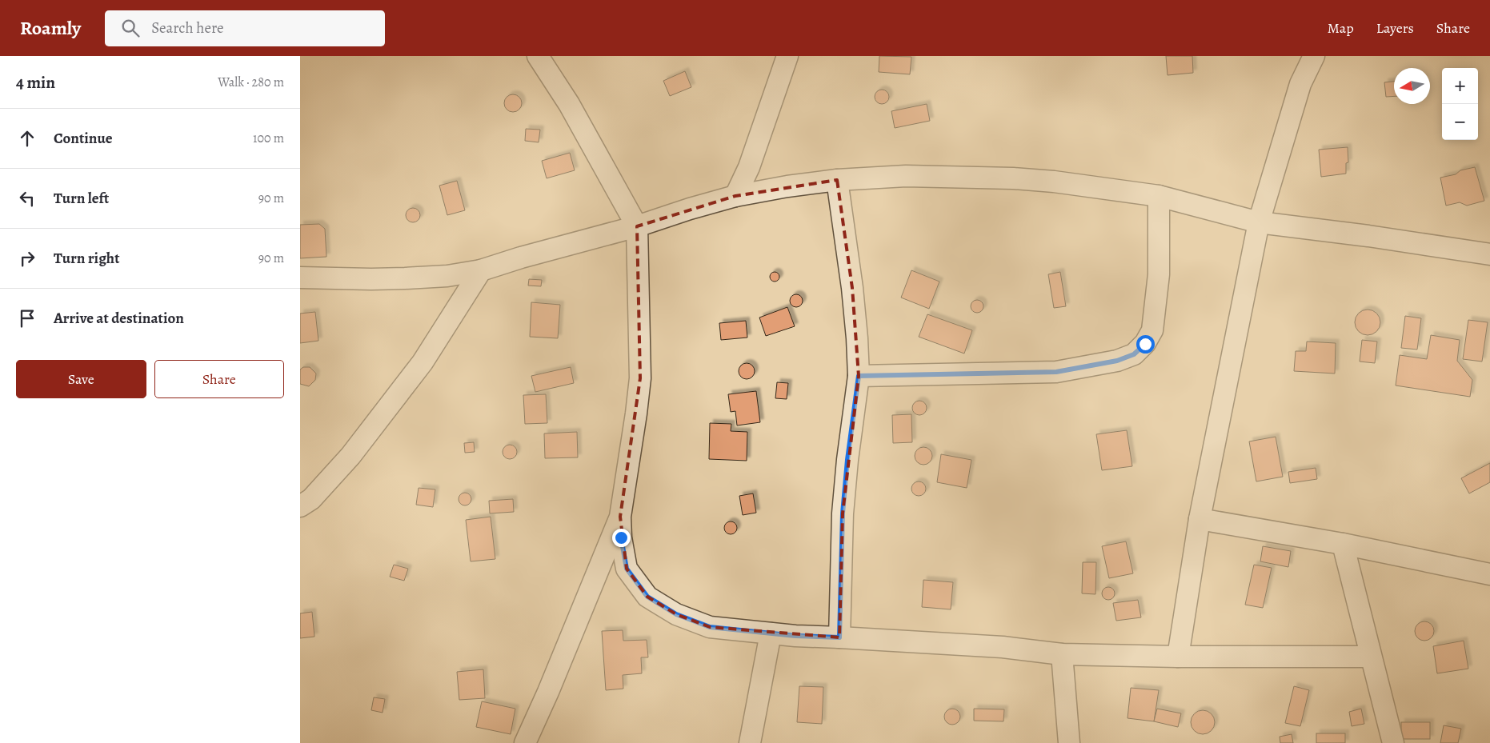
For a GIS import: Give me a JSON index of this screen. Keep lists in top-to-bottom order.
{
  "north": "left",
  "page": {
    "header": "Roamly",
    "search": "Search here",
    "nav": ["Map", "Layers", "Share"],
    "heading": ["4 min", "Walk · 280 m"],
    "map_buttons": ["+", "−"],
    "list": [
      ["Continue", "100 m"],
      ["Turn left", "90 m"],
      ["Turn right", "90 m"],
      "Arrive at destination"
    ],
    "buttons": ["Save", "Share"]
  }
}
